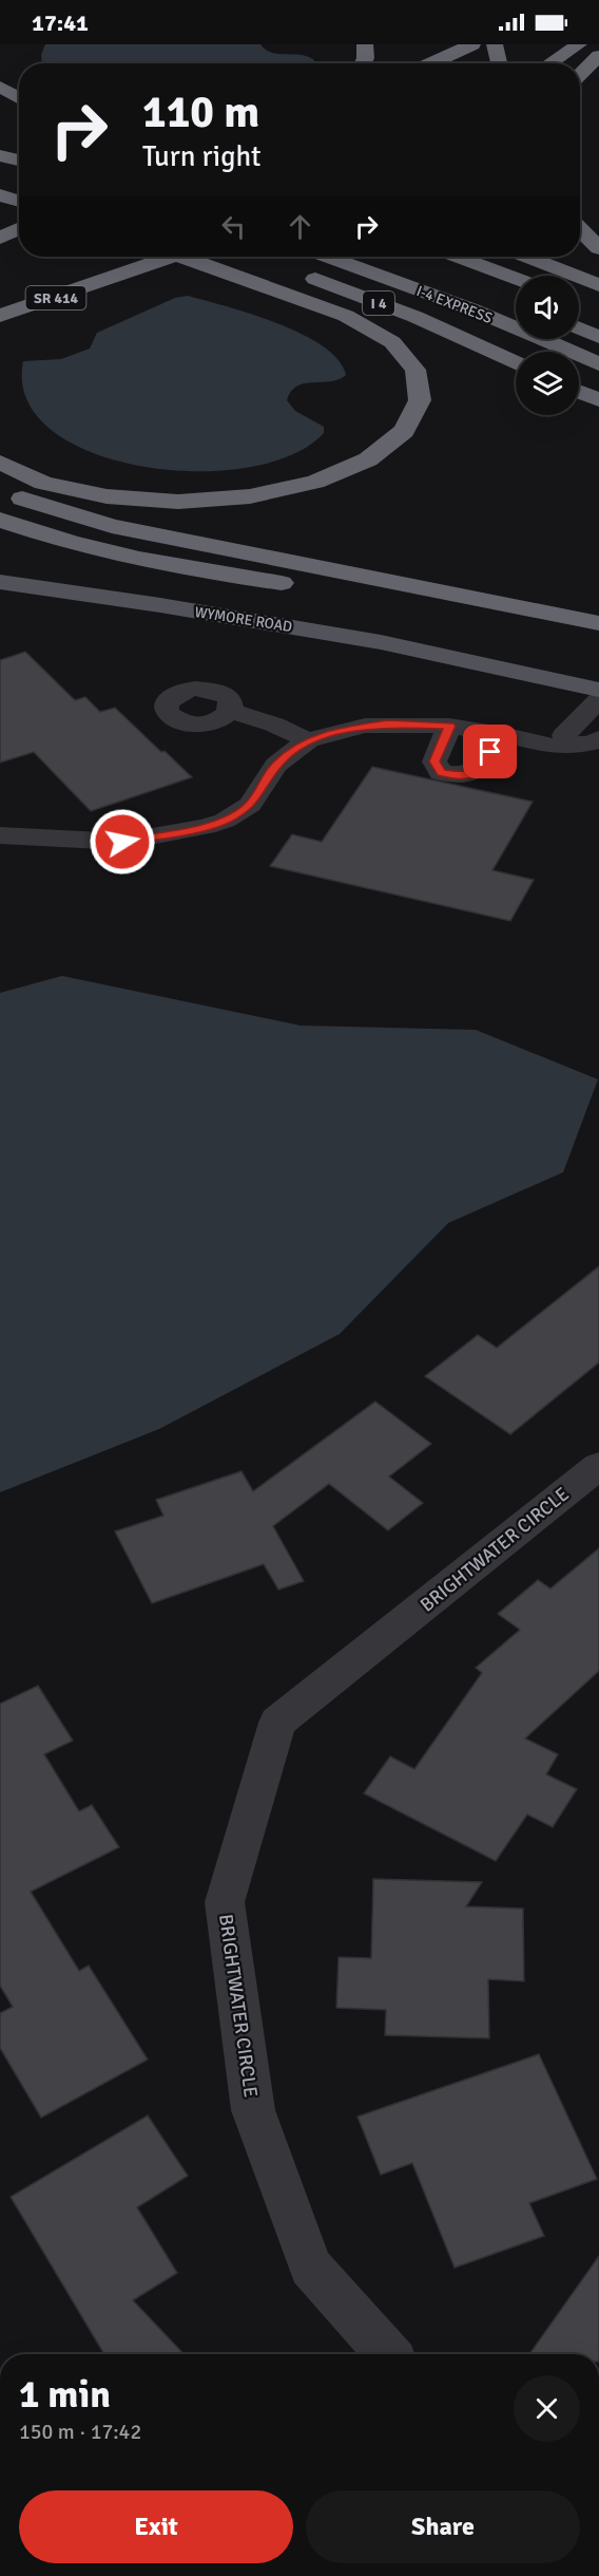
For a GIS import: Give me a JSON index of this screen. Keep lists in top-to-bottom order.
{
  "streets": {
    "highway": ["SR 414", "I 4", "I-4 EXPRESS"],
    "main road": ["WYMORE ROAD"],
    "street": ["BRIGHTWATER CIRCLE"]
  },
  "page": {
    "status": "17:41",
    "turn": ["110 m", "Turn right"],
    "heading": ["1 min", "150 m · 17:42"],
    "buttons": ["Exit", "Share"]
  }
}
